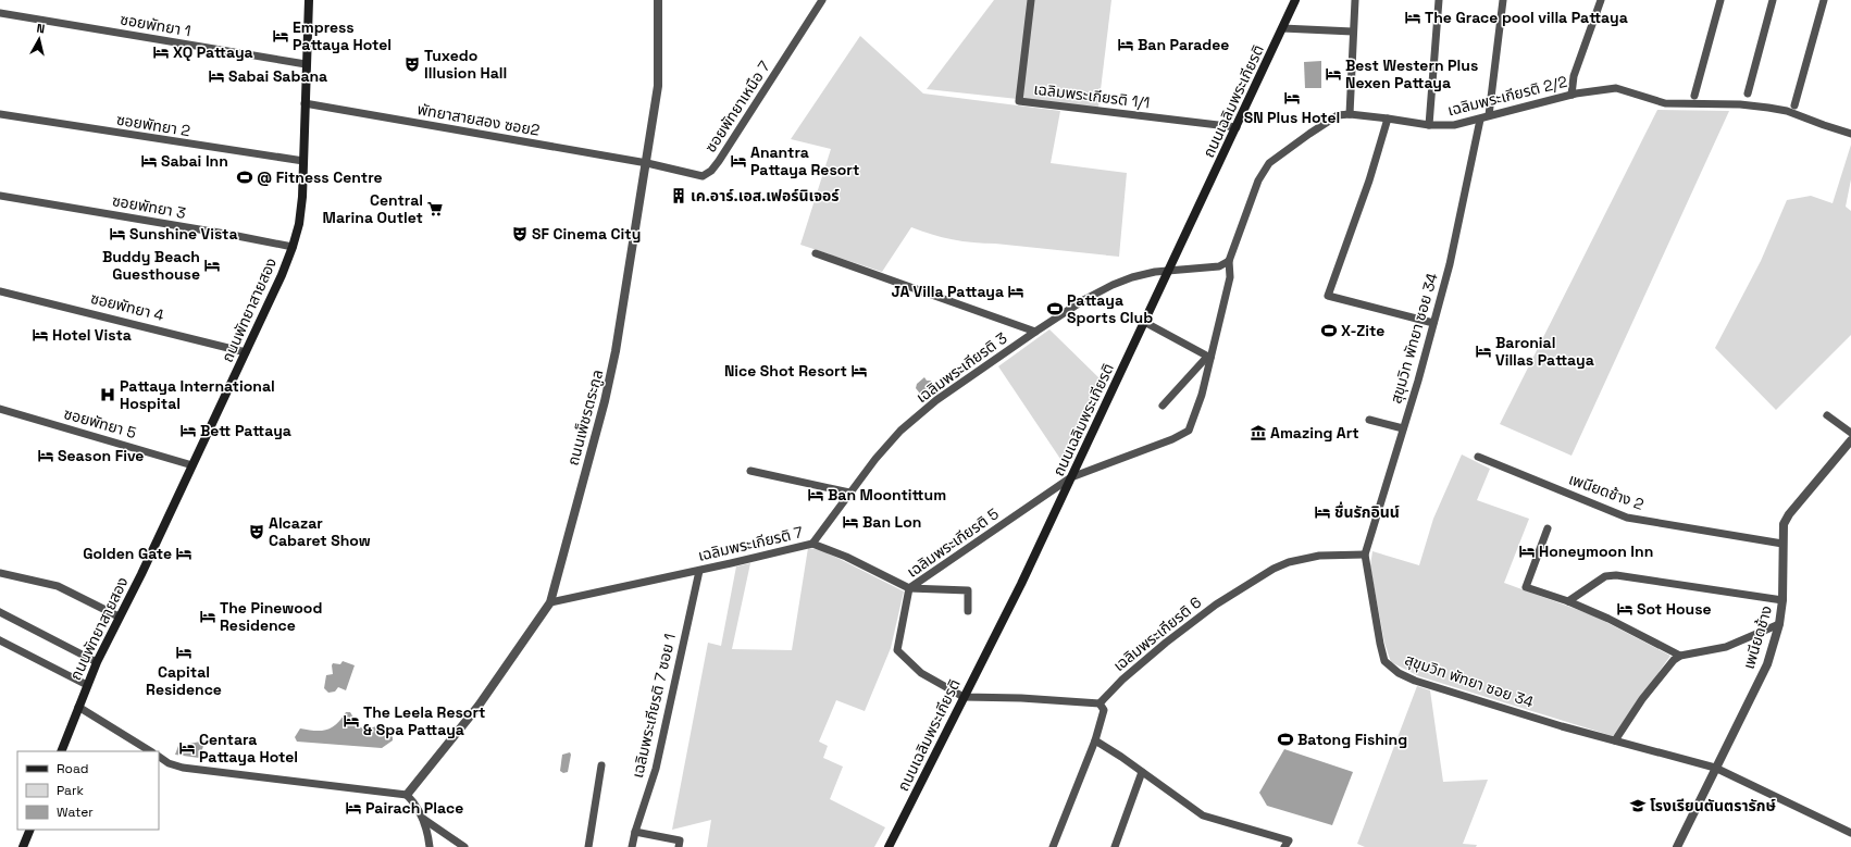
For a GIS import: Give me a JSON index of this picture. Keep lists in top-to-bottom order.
{
  "streets": {
    "main road": ["ถนนเฉลิมพระเกียรติ", "ถนนพัทยาสายสอง"],
    "street": [
      "ซอยพัทยา 1",
      "เฉลิมพระเกียรติ 1/1",
      "เฉลิมพระเกียรติ 2/2",
      "ซอยพัทยาเหนือ 7",
      "พัทยาสายสอง ซอย2",
      "ซอยพัทยา 2",
      "ซอยพัทยา 3",
      "ซอยพัทยา 4",
      "สุขุมวิท พัทยา ซอย 34",
      "เฉลิมพระเกียรติ 3",
      "ถนนเพ็ชรตระกูล",
      "ซอยพัทยา 5",
      "เพนียดช้าง 2",
      "เฉลิมพระเกียรติ 5",
      "เฉลิมพระเกียรติ 7",
      "เฉลิมพระเกียรติ 6",
      "เพนียดช้าง",
      "เฉลิมพระเกียรติ 7 ซอย 1"
    ]
  },
  "crossings": [
    ["ซอยพัทยา 1", "ถนนพัทยาสายสอง"],
    ["เฉลิมพระเกียรติ 1/1", "ถนนเฉลิมพระเกียรติ"],
    ["เฉลิมพระเกียรติ 2/2", "สุขุมวิท พัทยา ซอย 34"],
    ["เฉลิมพระเกียรติ 2/2", "เฉลิมพระเกียรติ 5"],
    ["ถนนเฉลิมพระเกียรติ", "เฉลิมพระเกียรติ 3"],
    ["ถนนเฉลิมพระเกียรติ", "เฉลิมพระเกียรติ 5"],
    ["ซอยพัทยาเหนือ 7", "พัทยาสายสอง ซอย2"],
    ["ซอยพัทยาเหนือ 7", "ถนนเพ็ชรตระกูล"],
    ["พัทยาสายสอง ซอย2", "ถนนพัทยาสายสอง"],
    ["พัทยาสายสอง ซอย2", "ถนนเพ็ชรตระกูล"],
    ["ซอยพัทยา 2", "ถนนพัทยาสายสอง"],
    ["ซอยพัทยา 3", "ถนนพัทยาสายสอง"],
    ["ซอยพัทยา 4", "ถนนพัทยาสายสอง"],
    ["ถนนพัทยาสายสอง", "ซอยพัทยา 5"],
    ["สุขุมวิท พัทยา ซอย 34", "เฉลิมพระเกียรติ 6"],
    ["สุขุมวิท พัทยา ซอย 34", "เพนียดช้าง"],
    ["เฉลิมพระเกียรติ 3", "เฉลิมพระเกียรติ 7"],
    ["ถนนเพ็ชรตระกูล", "เฉลิมพระเกียรติ 7"],
    ["เพนียดช้าง 2", "เพนียดช้าง"],
    ["เฉลิมพระเกียรติ 5", "เฉลิมพระเกียรติ 7"],
    ["เฉลิมพระเกียรติ 7", "เฉลิมพระเกียรติ 7 ซอย 1"]
  ],
  "places": {
    "hotel": [
      "The Grace pool villa Pattaya",
      "Empress Pattaya Hotel",
      "Ban Paradee",
      "XQ Pattaya",
      "Best Western Plus Nexen Pattaya",
      "Sabai Sabana",
      "SN Plus Hotel",
      "Sabai Inn",
      "Anantra Pattaya Resort",
      "Sunshine Vista",
      "Buddy Beach Guesthouse",
      "JA Villa Pattaya",
      "Hotel Vista",
      "Baronial Villas Pattaya",
      "Nice Shot Resort",
      "Bett Pattaya",
      "Season Five",
      "Ban Moontittum",
      "ชื่นรักอินน์",
      "Ban Lon",
      "Honeymoon Inn",
      "Golden Gate",
      "Sot House",
      "The Pinewood Residence",
      "Capital Residence",
      "The Leela Resort & Spa Pattaya",
      "Centara Pattaya Hotel",
      "Pairach Place"
    ],
    "theatre": ["Tuxedo Illusion Hall", "SF Cinema City", "Alcazar Cabaret Show"],
    "sports": [
      "@ Fitness Centre",
      "Pattaya Sports Club",
      "X-Zite",
      "Batong Fishing"
    ],
    "building": ["เค.อาร์.เอส.เฟอร์นิเจอร์"],
    "supermarket": ["Central Marina Outlet"],
    "hospital": ["Pattaya International Hospital"],
    "museum": ["Amazing Art"],
    "school or university": ["โรงเรียนตันตรารักษ์"]
  },
  "legend": ["Road", "Park", "Water"],
  "north": "top"
}
